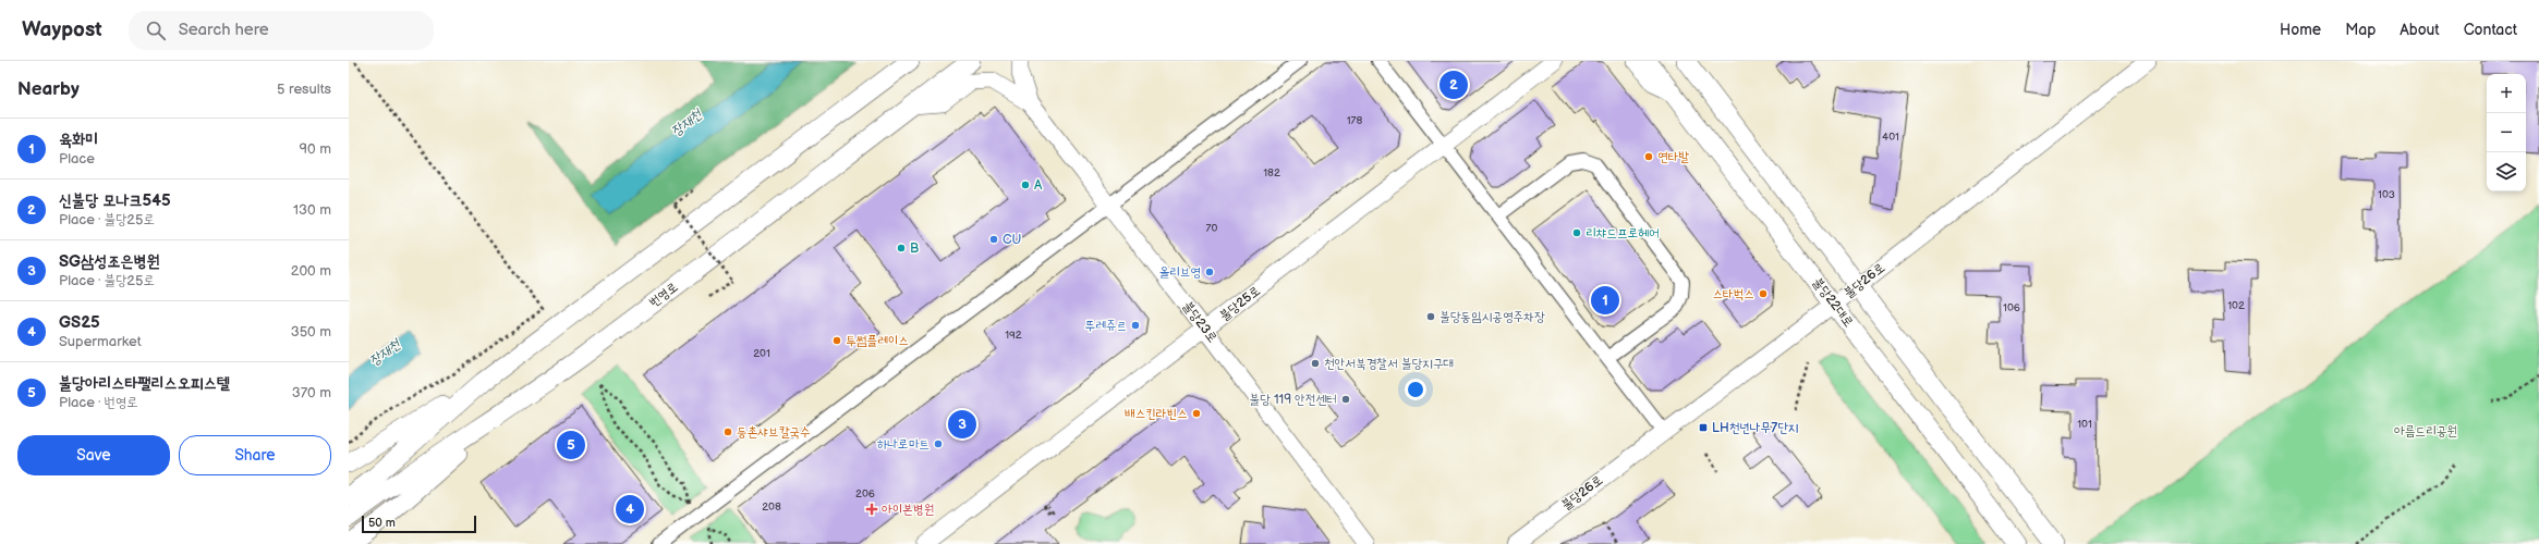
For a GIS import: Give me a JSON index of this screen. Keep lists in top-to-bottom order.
{
  "streets": {
    "main road": ["번영로", "불당22대로"],
    "street": ["불당26로", "불당25로", "불당23로"]
  },
  "crossings": [
    ["불당26로", "불당22대로"],
    ["불당25로", "불당23로"]
  ],
  "water": ["장재천"],
  "parks": ["아름드리공원"],
  "places": {
    "other": [
      "연타발",
      "A",
      "리챠드프로헤어",
      "CU",
      "B",
      "올리브영",
      "스타벅스",
      "불당동임시공영주차장",
      "뚜레쥬르",
      "투썸플레이스",
      "천안서북경찰서 불당지구대",
      "불당 119 안전센터",
      "배스킨라빈스",
      "등촌샤브칼국수",
      "하나로마트"
    ],
    "transit": ["LH천년나무7단지"],
    "health": ["아이본병원"]
  },
  "house_numbers": [
    "178",
    "401",
    "182",
    "103",
    "70",
    "102",
    "106",
    "192",
    "201",
    "101",
    "206",
    "208"
  ],
  "scale_bar": "50 m",
  "page": {
    "header": "Waypost",
    "search": "Search here",
    "nav": [
      "Home",
      "Map",
      "About",
      "Contact"
    ],
    "heading": ["Nearby", "5 results"],
    "pins": [
      "2",
      "1",
      "3",
      "5",
      "4"
    ],
    "map_buttons": ["+", "−"],
    "list": [
      {
        "mark": "1",
        "name": "육화미",
        "note": "Place",
        "value": "90 m"
      },
      {
        "mark": "2",
        "name": "신불당 모나크545",
        "note": "Place · 불당25로",
        "value": "130 m"
      },
      {
        "mark": "3",
        "name": "SG삼성조은병원",
        "note": "Place · 불당25로",
        "value": "200 m"
      },
      {
        "mark": "4",
        "name": "GS25",
        "note": "Supermarket",
        "value": "350 m"
      },
      {
        "mark": "5",
        "name": "불당아리스타팰리스오피스텔",
        "note": "Place · 번영로",
        "value": "370 m"
      }
    ],
    "buttons": ["Save", "Share"],
    "scale": "50 m"
  }
}
